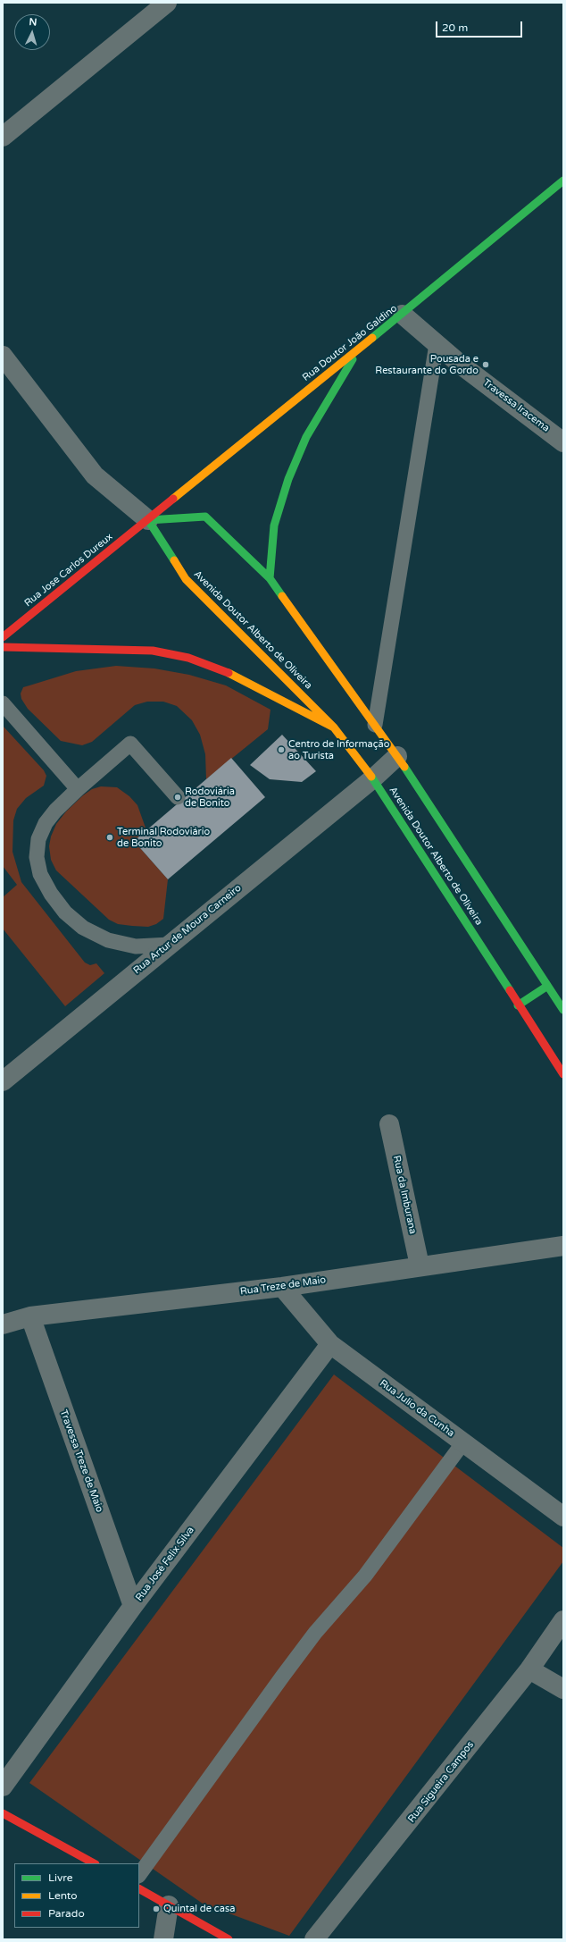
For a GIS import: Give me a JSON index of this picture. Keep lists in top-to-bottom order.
{
  "streets": {
    "street": [
      "Rua Doutor João Galdino",
      "Travessa Iracema",
      "Rua Jose Carlos Dureux",
      "Avenida Doutor Alberto de Oliveira",
      "Rua Artur de Moura Carneiro",
      "Rua da Imburana",
      "Rua Treze de Maio",
      "Rua Julio da Cunha",
      "Travessa Treze de Maio",
      "Rua José Felix Silva",
      "Rua Sigueira Campos"
    ]
  },
  "crossings": [
    ["Rua Doutor João Galdino", "Travessa Iracema"],
    ["Rua Doutor João Galdino", "Rua Jose Carlos Dureux"],
    ["Rua Doutor João Galdino", "Avenida Doutor Alberto de Oliveira"],
    ["Rua Jose Carlos Dureux", "Avenida Doutor Alberto de Oliveira"],
    ["Avenida Doutor Alberto de Oliveira", "Rua Artur de Moura Carneiro"],
    ["Rua da Imburana", "Rua Treze de Maio"],
    ["Rua Treze de Maio", "Rua Julio da Cunha"],
    ["Rua Treze de Maio", "Travessa Treze de Maio"],
    ["Rua Julio da Cunha", "Rua José Felix Silva"],
    ["Travessa Treze de Maio", "Rua José Felix Silva"]
  ],
  "places": [
    "Pousada e Restaurante do Gordo",
    "Centro de Informação ao Turista",
    "Rodoviária de Bonito",
    "Terminal Rodoviário de Bonito",
    "Quintal de casa"
  ],
  "legend": ["Livre", "Lento", "Parado"],
  "scale_bar": "20 m",
  "north": "top"
}
